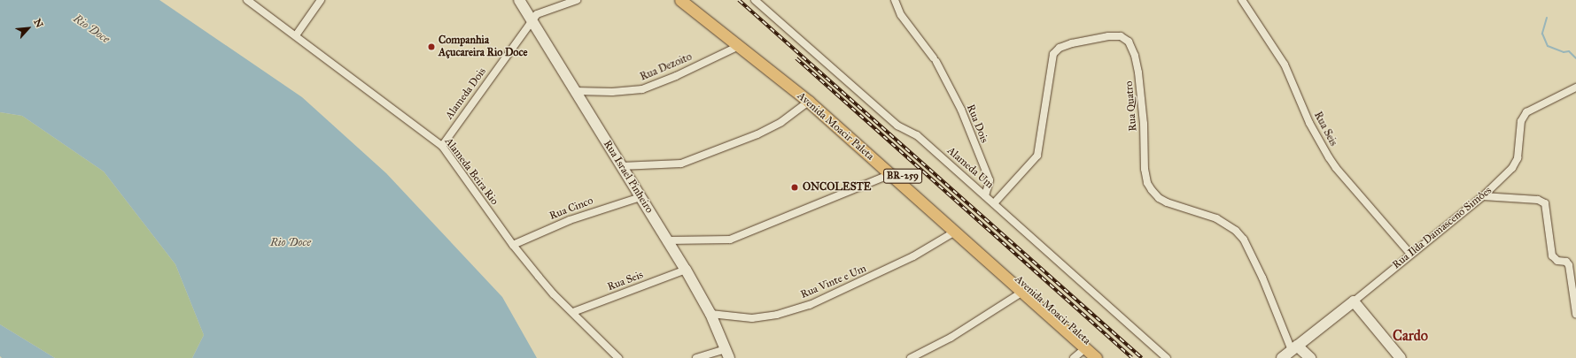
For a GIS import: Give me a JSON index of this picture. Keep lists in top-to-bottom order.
{
  "streets": {
    "main road": ["Avenida Moacir Paleta", "BR-259"],
    "street": [
      "Rua Dezoito",
      "Alameda Dois",
      "Rua Quatro",
      "Rua Dois",
      "Rua Seis",
      "Alameda Um",
      "Alameda Beira Rio",
      "Rua Israel Pinheiro",
      "Rua Cinco",
      "Rua Ilda Damasceno Simôes",
      "Rua Vinte e Um"
    ]
  },
  "crossings": [
    ["Rua Dezoito", "Avenida Moacir Paleta"],
    ["Rua Dezoito", "Rua Israel Pinheiro"],
    ["Alameda Dois", "Alameda Beira Rio"],
    ["Alameda Dois", "Rua Israel Pinheiro"],
    ["Rua Quatro", "Alameda Um"],
    ["Rua Quatro", "Rua Ilda Damasceno Simôes"],
    ["Rua Dois", "Alameda Um"],
    ["Avenida Moacir Paleta", "Rua Vinte e Um"],
    ["Rua Seis", "Alameda Beira Rio"],
    ["Rua Seis", "Rua Israel Pinheiro"],
    ["Rua Seis", "Rua Ilda Damasceno Simôes"],
    ["Alameda Beira Rio", "Rua Cinco"],
    ["Rua Israel Pinheiro", "Rua Cinco"],
    ["Rua Israel Pinheiro", "Rua Vinte e Um"]
  ],
  "districts": ["Cardo"],
  "water": ["Rio Doce"],
  "places": ["Companhia Açucareira Rio Doce", "ONCOLESTE"],
  "north": "top right"
}
